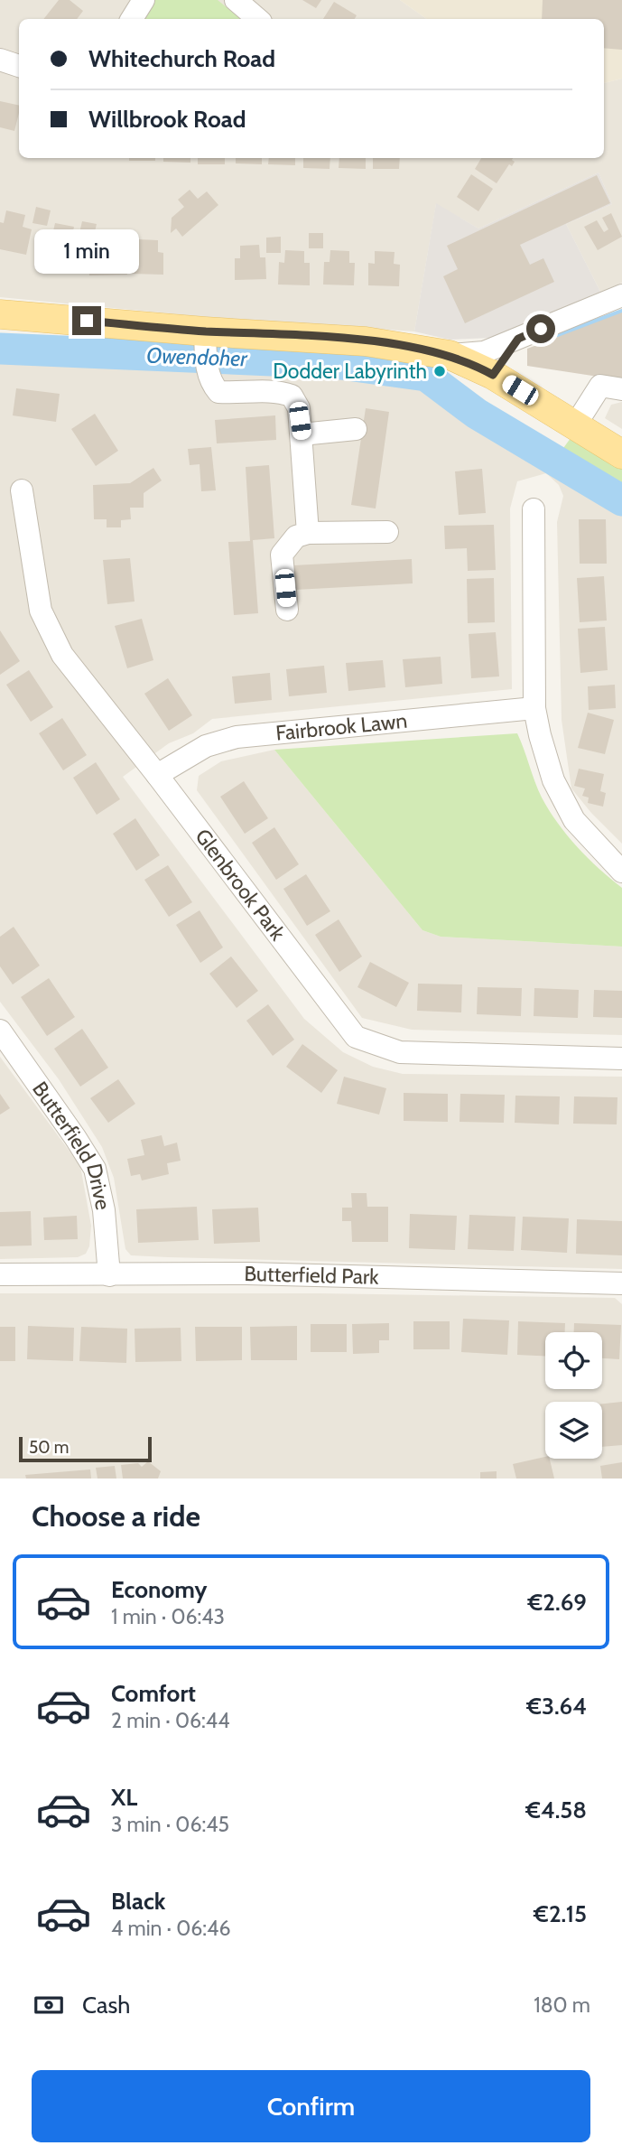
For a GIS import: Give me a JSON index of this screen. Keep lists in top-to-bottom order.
{
  "streets": {
    "street": [
      "Fairbrook Lawn",
      "Glenbrook Park",
      "Butterfield Drive",
      "Butterfield Park"
    ]
  },
  "crossings": [
    ["Fairbrook Lawn", "Glenbrook Park"],
    ["Butterfield Drive", "Butterfield Park"]
  ],
  "water": ["Owendoher"],
  "places": ["Dodder Labyrinth"],
  "scale_bar": "50 m",
  "page": {
    "banner": ["Whitechurch Road", "Willbrook Road"],
    "bubble": "1 min",
    "scale": "50 m",
    "heading": "Choose a ride",
    "list": [
      {
        "name": "Economy",
        "note": "1 min · 06:43",
        "value": "€2.69"
      },
      {
        "name": "Comfort",
        "note": "2 min · 06:44",
        "value": "€3.64"
      },
      {
        "name": "XL",
        "note": "3 min · 06:45",
        "value": "€4.58"
      },
      {
        "name": "Black",
        "note": "4 min · 06:46",
        "value": "€2.15"
      }
    ],
    "pay": ["Cash", "180 m"],
    "buttons": "Confirm"
  }
}
